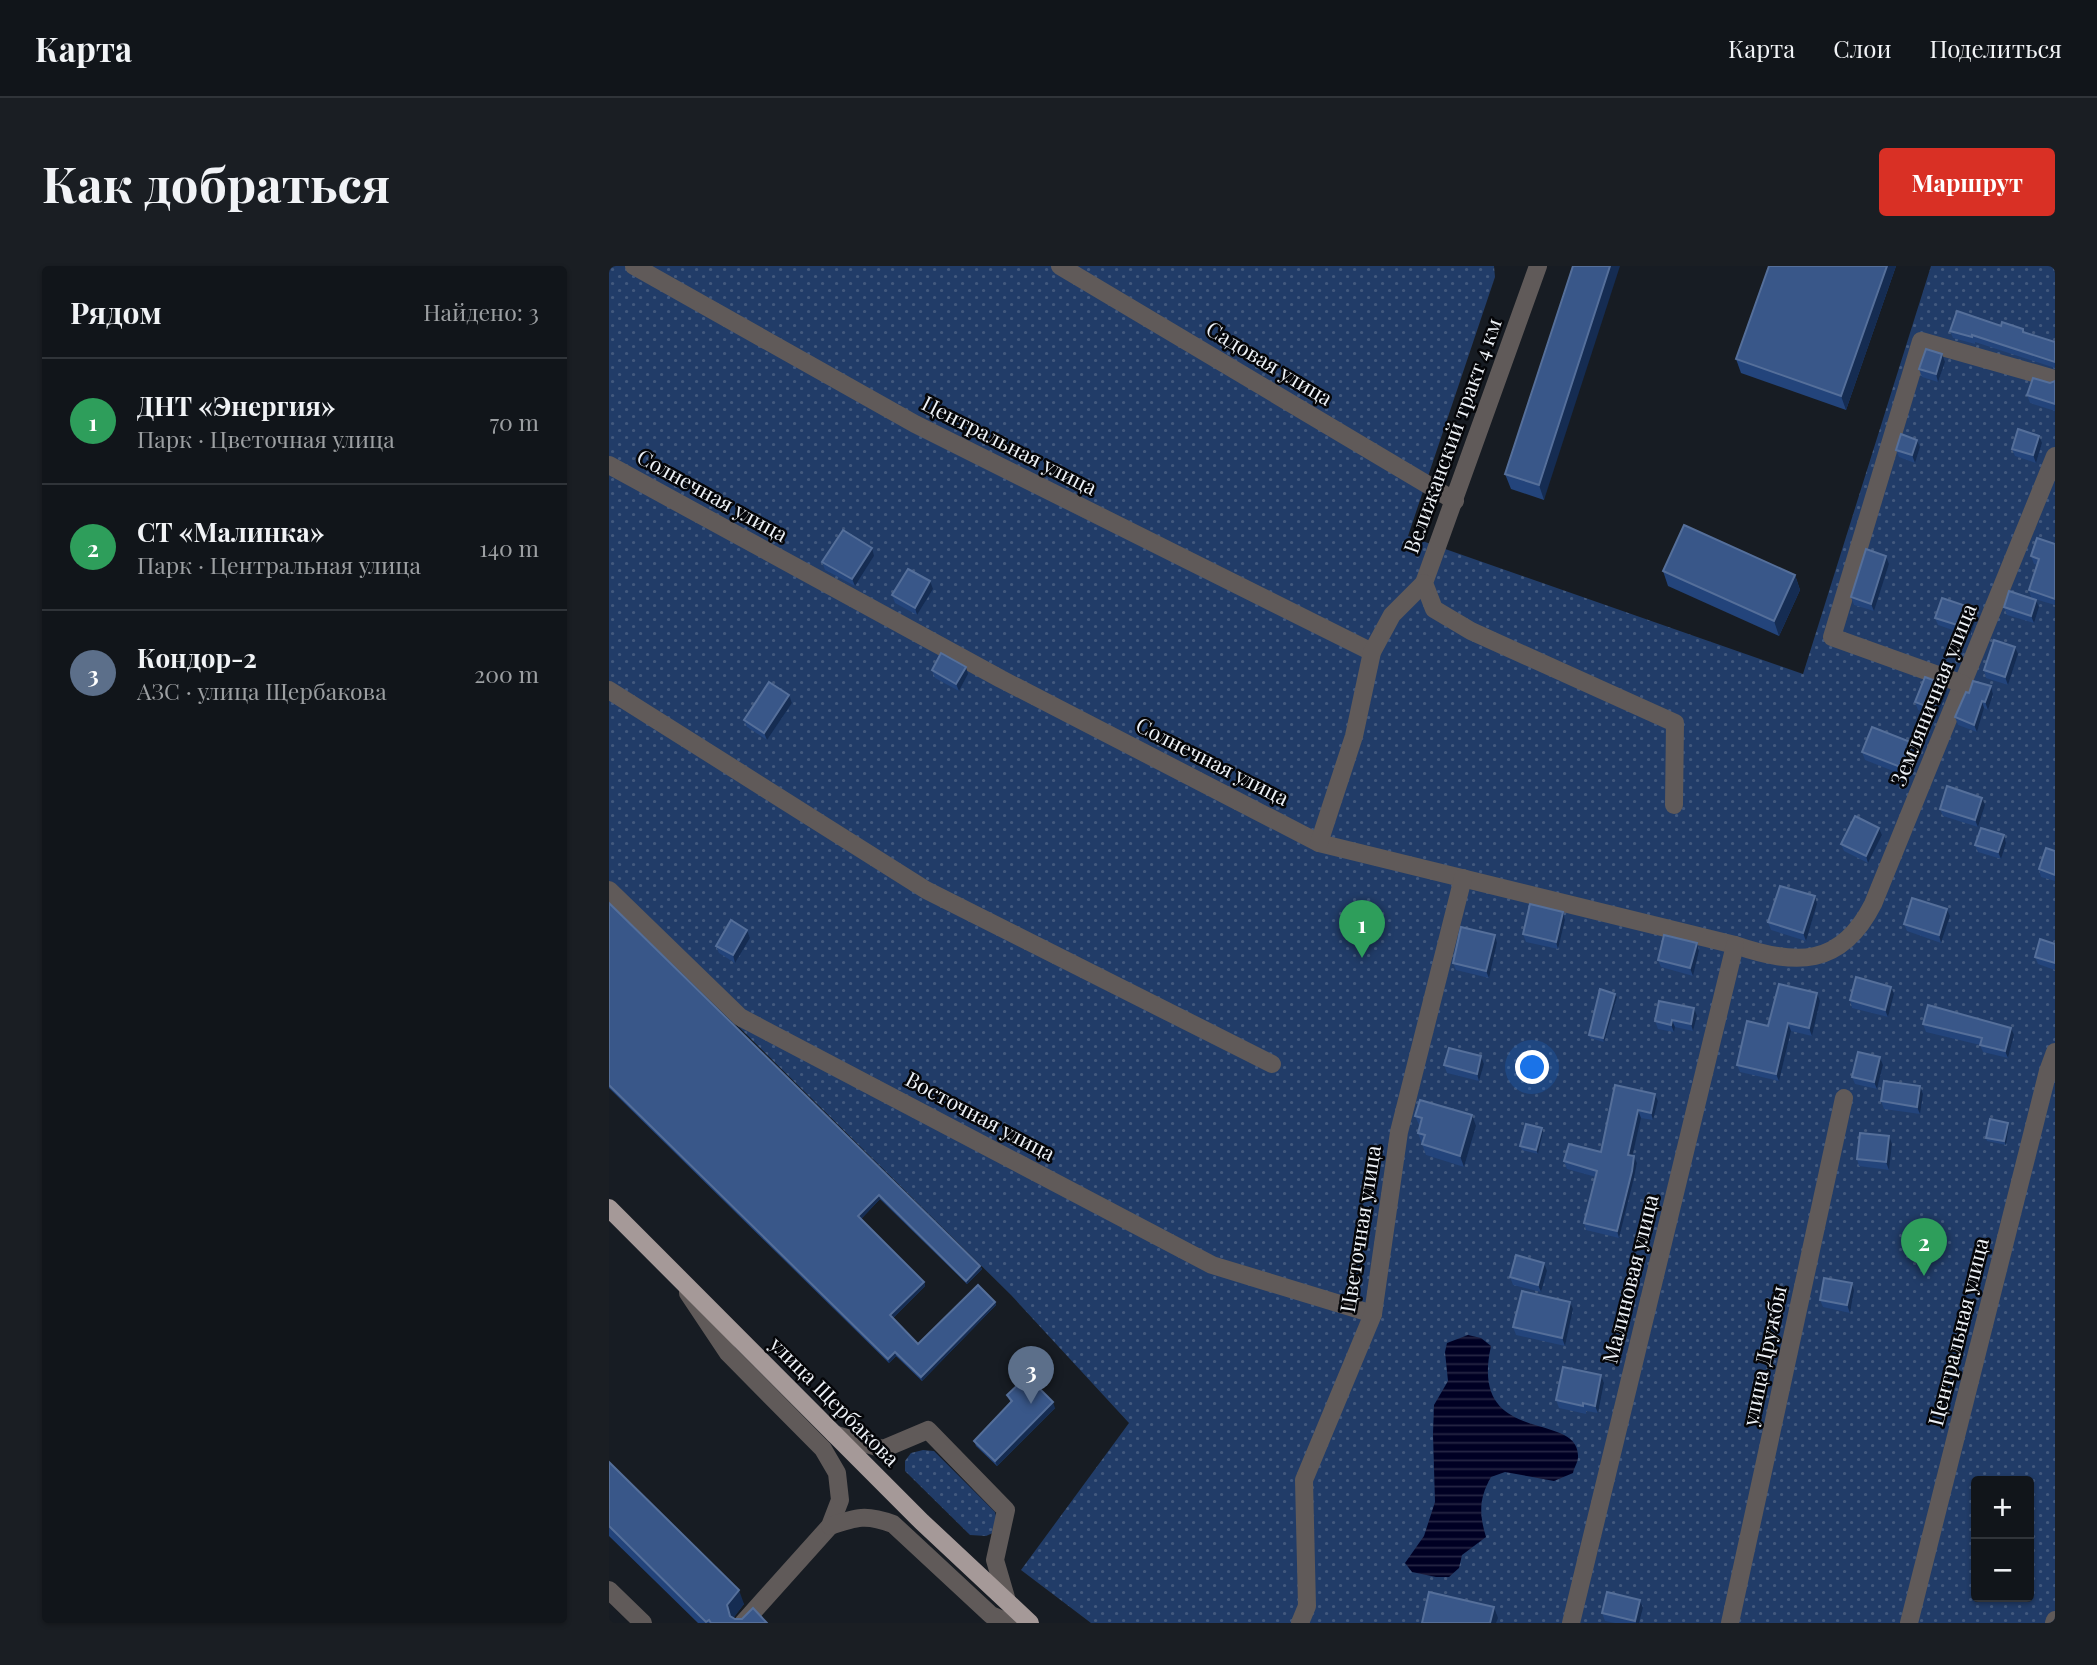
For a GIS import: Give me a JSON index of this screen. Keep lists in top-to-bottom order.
{
  "streets": {
    "main road": ["улица Щербакова"],
    "street": [
      "Садовая улица",
      "Велижанский тракт 4 км",
      "Центральная улица",
      "Солнечная улица",
      "Земляничная улица",
      "Восточная улица",
      "Цветочная улица",
      "Малиновая улица",
      "улица Дружбы"
    ]
  },
  "crossings": [
    ["Садовая улица", "Велижанский тракт 4 км"],
    ["Солнечная улица", "Земляничная улица"],
    ["Солнечная улица", "Цветочная улица"],
    ["Солнечная улица", "Малиновая улица"],
    ["Восточная улица", "Цветочная улица"]
  ],
  "page": {
    "header": "Карта",
    "nav": ["Карта", "Слои", "Поделиться"],
    "buttons": "Маршрут",
    "title": "Как добраться",
    "heading": ["Рядом", "Найдено: 3"],
    "list": [
      {
        "mark": "1",
        "name": "ДНТ «Энергия»",
        "note": "Парк · Цветочная улица",
        "value": "70 m"
      },
      {
        "mark": "2",
        "name": "CТ «Малинка»",
        "note": "Парк · Центральная улица",
        "value": "140 m"
      },
      {
        "mark": "3",
        "name": "Кондор-2",
        "note": "АЗС · улица Щербакова",
        "value": "200 m"
      }
    ],
    "pins": ["1", "2", "3"],
    "map_buttons": ["+", "−"]
  }
}
